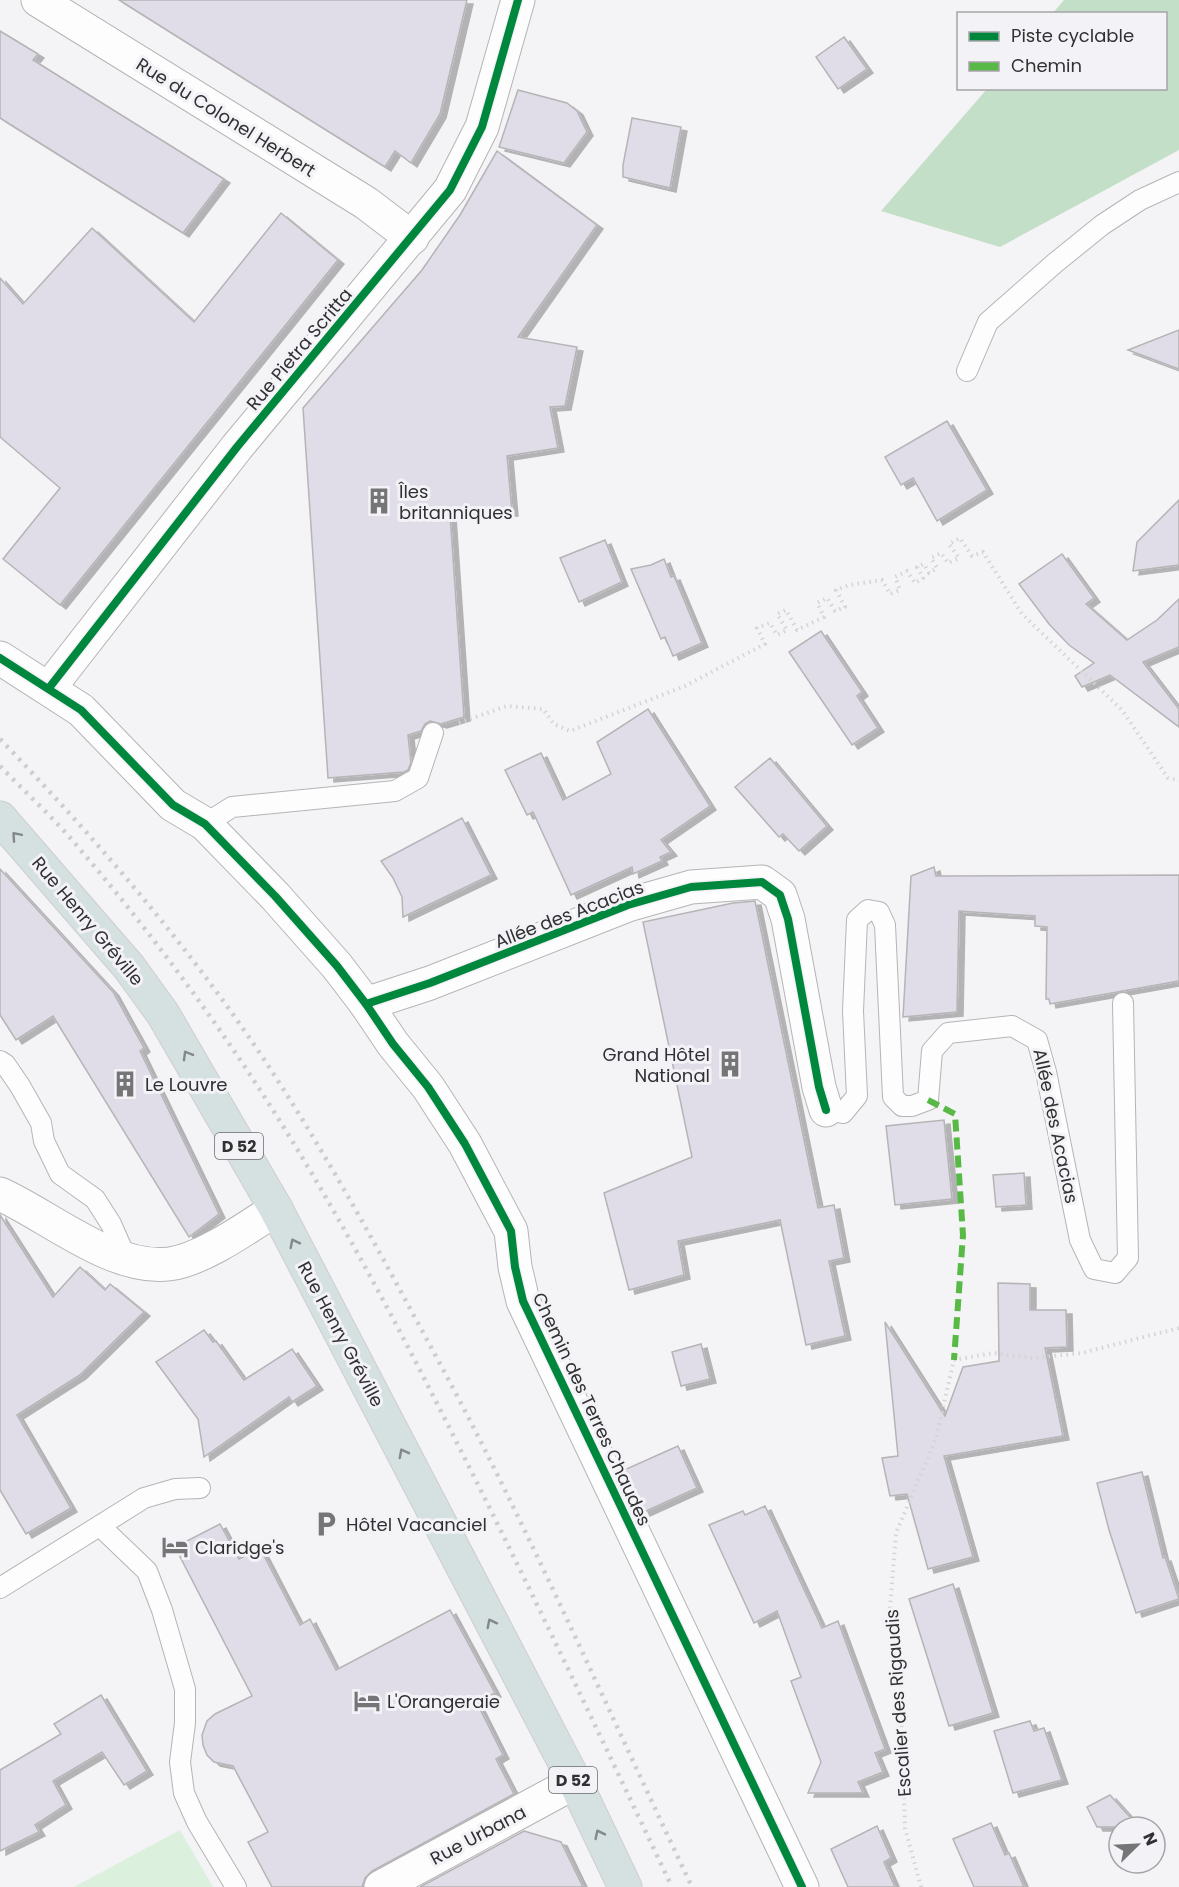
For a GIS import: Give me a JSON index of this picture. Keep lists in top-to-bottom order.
{
  "streets": {
    "main road": ["Rue Henry Gréville", "D 52"],
    "street": [
      "Rue du Colonel Herbert",
      "Rue Pietra Scritta",
      "Allée des Acacias",
      "Chemin des Terres Chaudes",
      "Rue Urbana"
    ],
    "path": ["Escalier des Rigaudis"]
  },
  "crossings": [
    ["Rue du Colonel Herbert", "Rue Pietra Scritta"],
    ["Rue Pietra Scritta", "Chemin des Terres Chaudes"],
    ["Allée des Acacias", "Chemin des Terres Chaudes"],
    ["Rue Henry Gréville", "Rue Urbana"]
  ],
  "one_way": ["Rue Henry Gréville"],
  "places": {
    "building": ["Îles britanniques", "Grand Hôtel National", "Le Louvre"],
    "parking": ["Hôtel Vacanciel"],
    "hotel": ["Claridge's", "L'Orangeraie"]
  },
  "legend": ["Piste cyclable", "Chemin"],
  "north": "top right"
}
